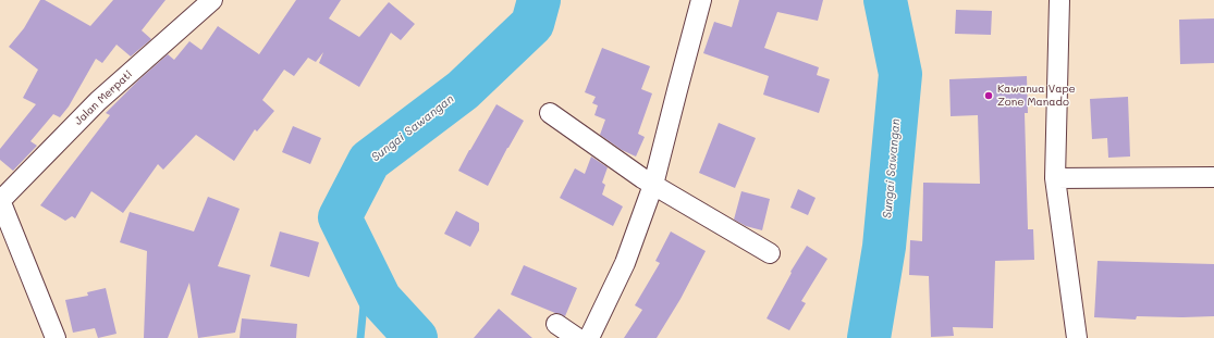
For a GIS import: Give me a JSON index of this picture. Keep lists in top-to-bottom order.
{
  "streets": {
    "street": ["Jalan Merpati"]
  },
  "water": ["Sungai Sawangan"],
  "places": ["Kawanua Vape Zone Manado"]
}
